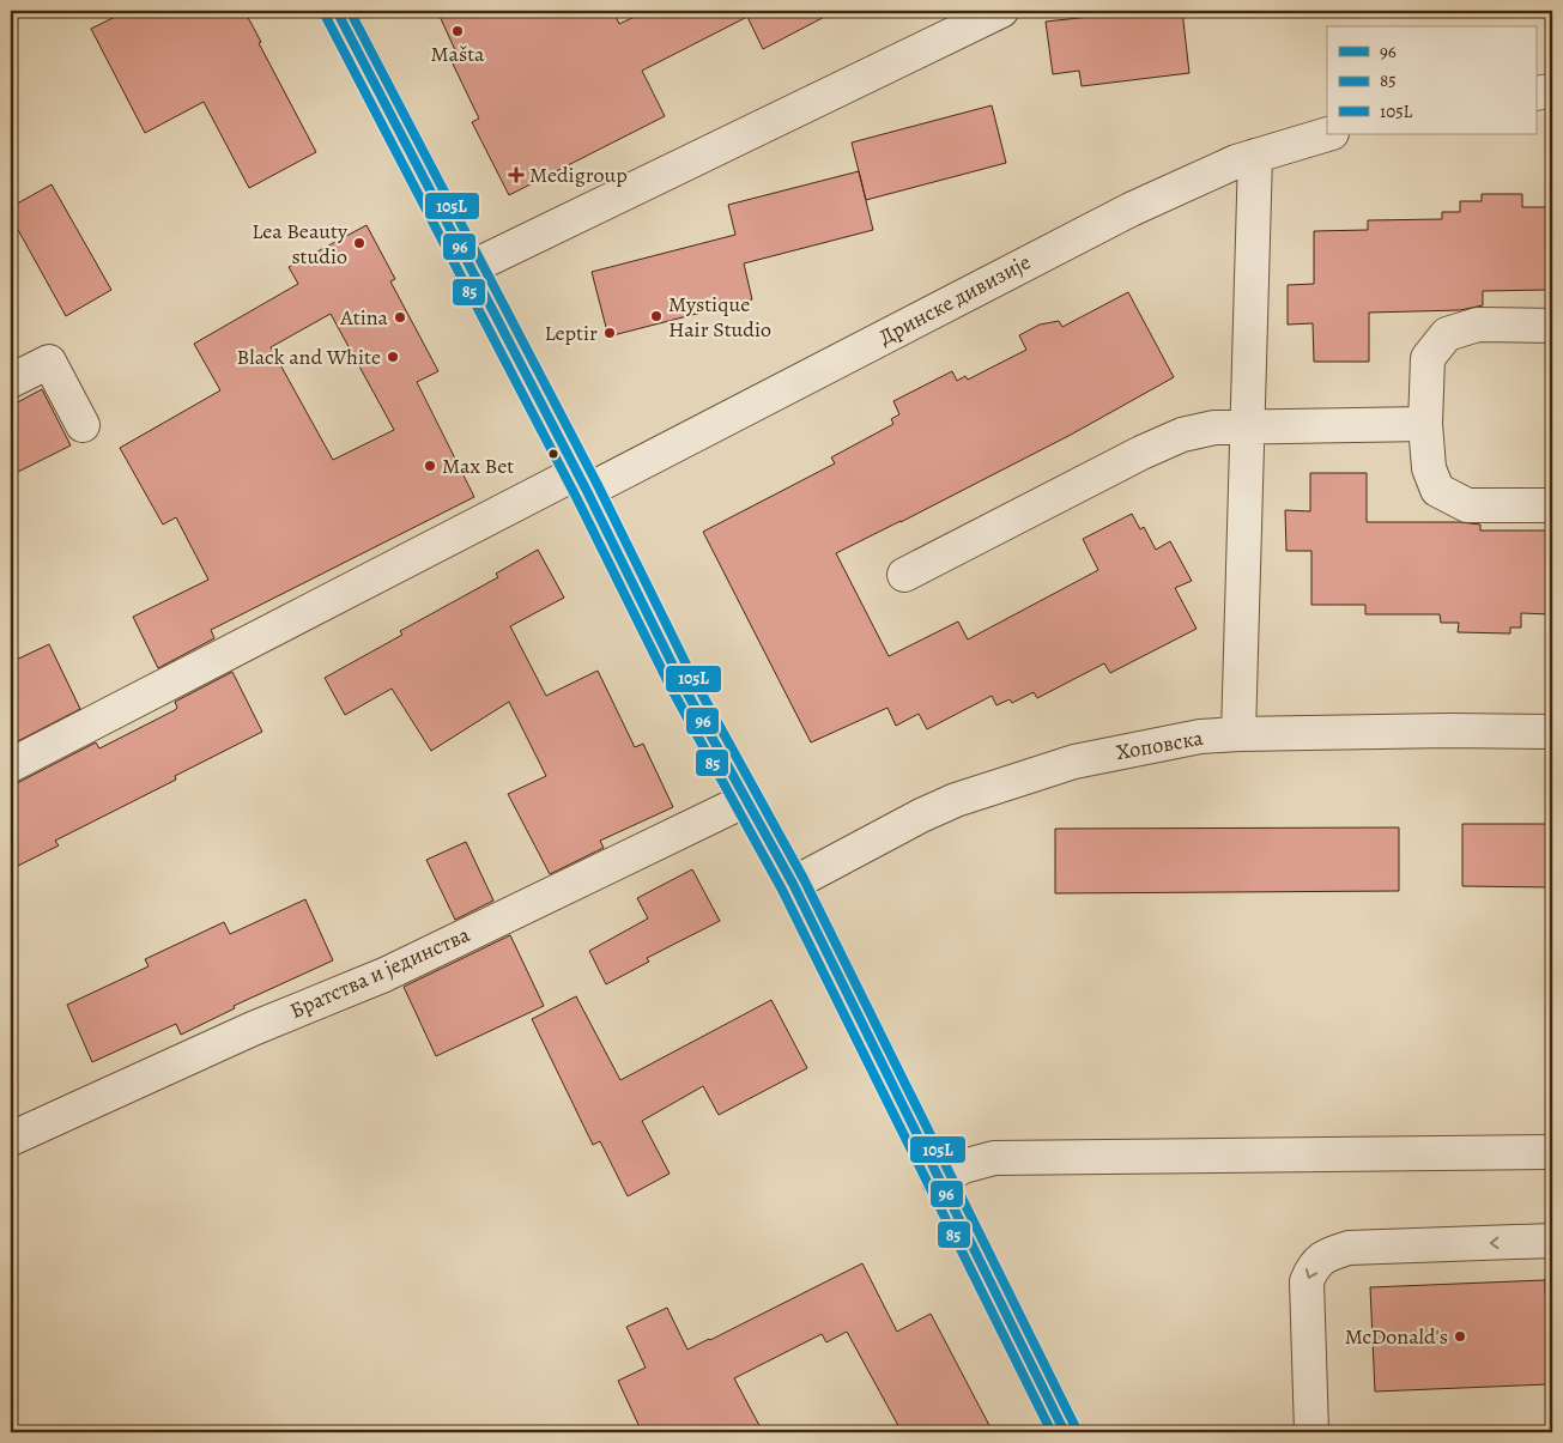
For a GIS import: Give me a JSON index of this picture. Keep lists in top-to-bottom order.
{
  "streets": {
    "street": ["Дринске дивизије", "Хоповска", "Братства и јединства"]
  },
  "places": {
    "other": [
      "Mašta",
      "Lea Beauty studio",
      "Mystique Hair Studio",
      "Atina",
      "Leptir",
      "Black and White",
      "Max Bet",
      "McDonald's"
    ],
    "health": ["Medigroup"]
  },
  "lines": ["transit line 96", "transit line 105L", "transit line 85"],
  "legend": ["96", "85", "105L"]
}
